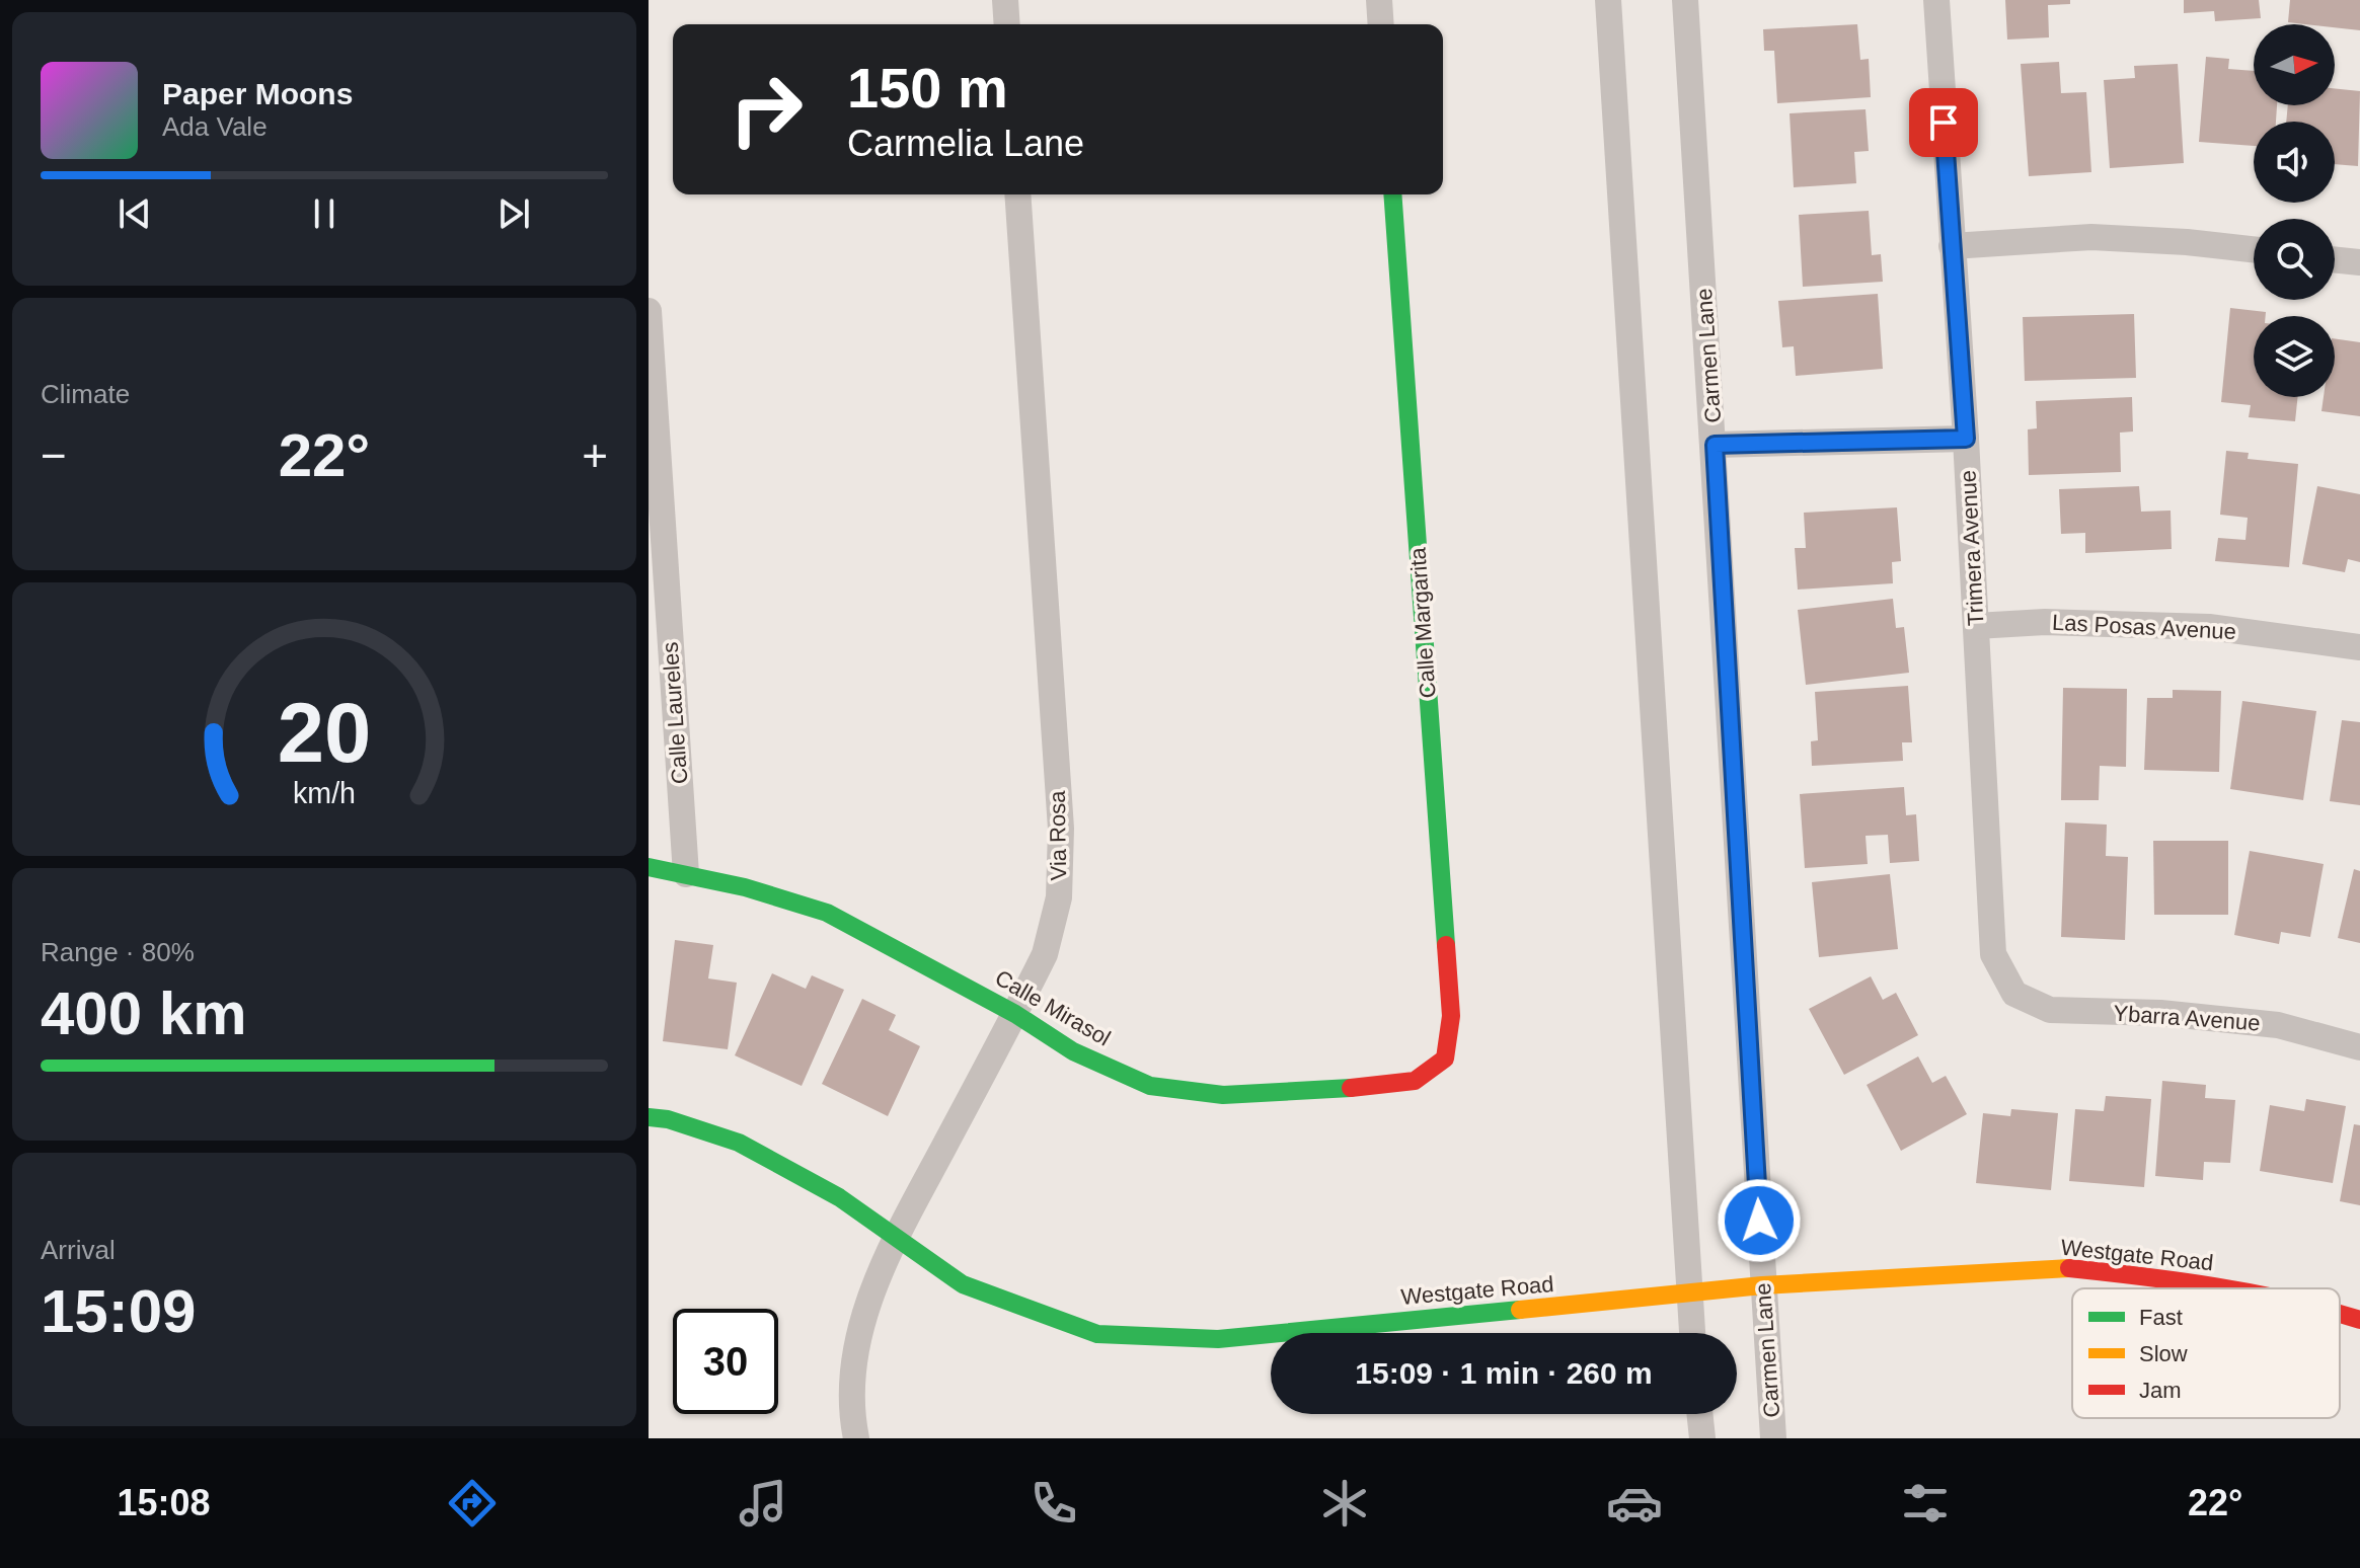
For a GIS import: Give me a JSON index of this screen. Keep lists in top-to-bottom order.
{
  "streets": {
    "street": [
      "Carmen Lane",
      "Trimera Avenue",
      "Calle Margarita",
      "Las Posas Avenue",
      "Calle Laureles",
      "Via Rosa",
      "Calle Mirasol",
      "Ybarra Avenue",
      "Westgate Road"
    ]
  },
  "crossings": [
    ["Carmen Lane", "Westgate Road"],
    ["Trimera Avenue", "Las Posas Avenue"],
    ["Trimera Avenue", "Ybarra Avenue"],
    ["Calle Margarita", "Calle Mirasol"],
    ["Calle Laureles", "Calle Mirasol"],
    ["Via Rosa", "Calle Mirasol"],
    ["Via Rosa", "Westgate Road"]
  ],
  "legend": ["Fast", "Slow", "Jam"],
  "north": "right",
  "page": {
    "turn": ["150 m", "Carmelia Lane"],
    "song": ["Paper Moons", "Ada Vale"],
    "tile": [
      "Climate",
      ["Range · 80%", "400 km"],
      ["Arrival", "15:09"]
    ],
    "heat": ["−", "22°", "+"],
    "limit": "30",
    "trip": "15:09 · 1 min · 260 m",
    "tabs": ["15:08", "22°"],
    "gauge": ["20", "km/h"]
  }
}
